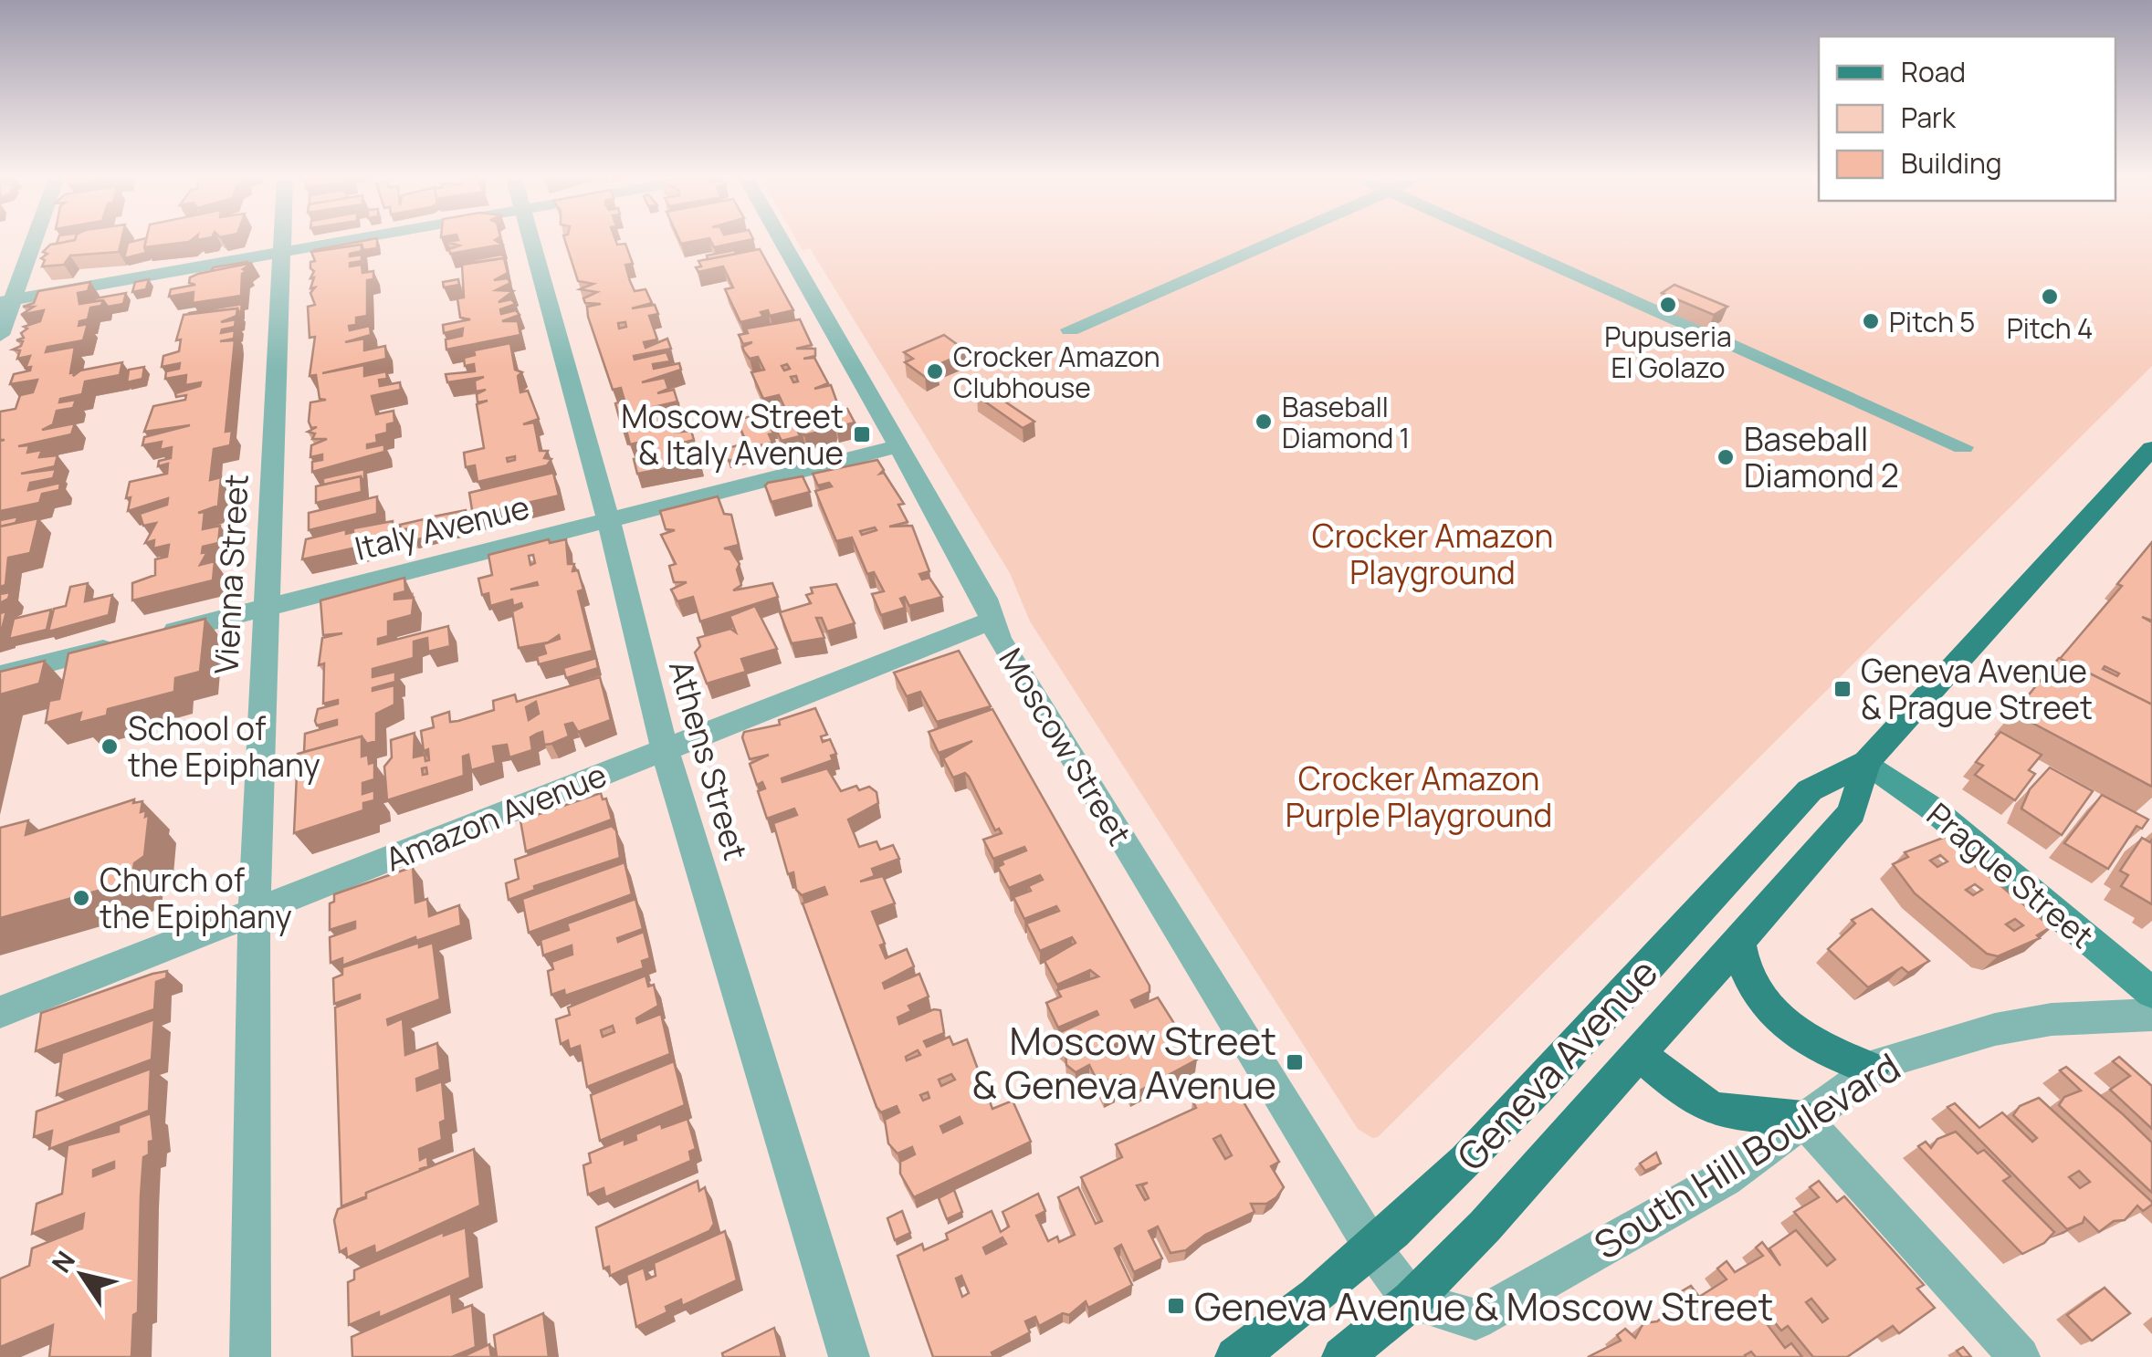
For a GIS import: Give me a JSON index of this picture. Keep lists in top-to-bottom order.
{
  "streets": {
    "main road": ["Geneva Avenue"],
    "street": [
      "Italy Avenue",
      "Vienna Street",
      "Moscow Street",
      "Athens Street",
      "Amazon Avenue",
      "Prague Street",
      "South Hill Boulevard"
    ]
  },
  "crossings": [
    ["Italy Avenue", "Vienna Street"],
    ["Italy Avenue", "Moscow Street"],
    ["Italy Avenue", "Athens Street"],
    ["Vienna Street", "Amazon Avenue"],
    ["Moscow Street", "Amazon Avenue"],
    ["Moscow Street", "Geneva Avenue"],
    ["Moscow Street", "South Hill Boulevard"],
    ["Athens Street", "Amazon Avenue"],
    ["Prague Street", "Geneva Avenue"],
    ["Geneva Avenue", "South Hill Boulevard"]
  ],
  "parks": ["Crocker Amazon Playground", "Crocker Amazon Purple Playground"],
  "places": {
    "other": [
      "Pitch 4",
      "Pupuseria El Golazo",
      "Pitch 5",
      "Crocker Amazon Clubhouse",
      "Baseball Diamond 1",
      "Baseball Diamond 2",
      "School of the Epiphany",
      "Church of the Epiphany"
    ],
    "transit": [
      "Moscow Street & Italy Avenue",
      "Geneva Avenue & Prague Street",
      "Moscow Street & Geneva Avenue",
      "Geneva Avenue & Moscow Street"
    ]
  },
  "legend": ["Road", "Park", "Building"],
  "north": "top left"
}
